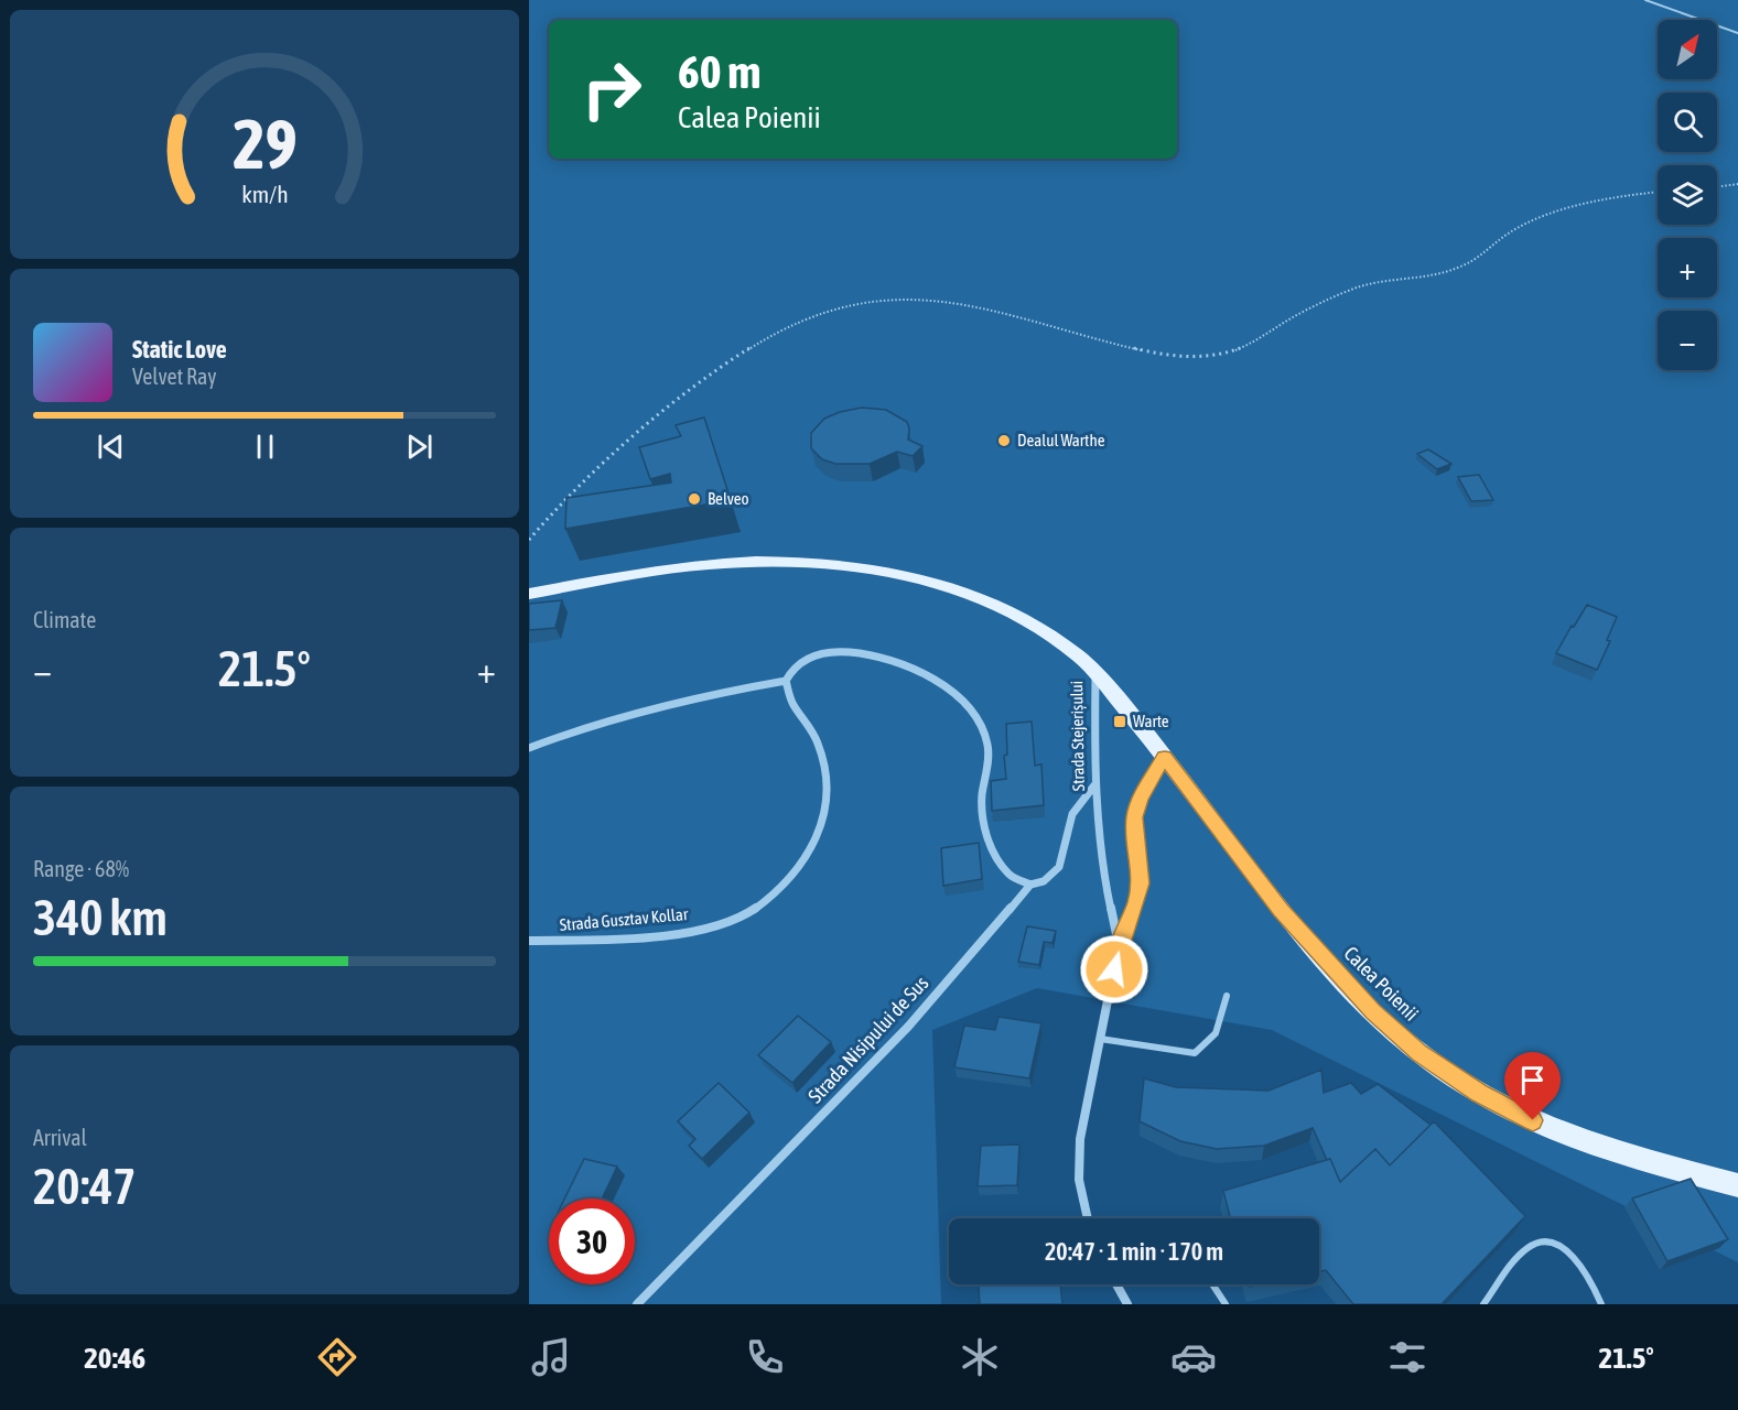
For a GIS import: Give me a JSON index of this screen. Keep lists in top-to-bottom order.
{
  "streets": {
    "main road": ["Strada Stejerișului", "Calea Poienii"],
    "street": ["Strada Gusztav Kollar", "Strada Nisipului de Sus"]
  },
  "crossings": [
    ["Strada Stejerișului", "Calea Poienii"],
    ["Strada Stejerișului", "Strada Nisipului de Sus"]
  ],
  "places": {
    "other": ["Dealul Warthe", "Belveo"],
    "transit": ["Warte"]
  },
  "north": "top right",
  "page": {
    "map_buttons": ["+", "−"],
    "turn": ["60 m", "Calea Poienii"],
    "song": ["Static Love", "Velvet Ray"],
    "tile": [
      "Climate",
      ["Range · 68%", "340 km"],
      ["Arrival", "20:47"]
    ],
    "heat": ["−", "21.5°", "+"],
    "limit": "30",
    "trip": "20:47 · 1 min · 170 m",
    "tabs": ["20:46", "21.5°"],
    "gauge": ["29", "km/h"]
  }
}
